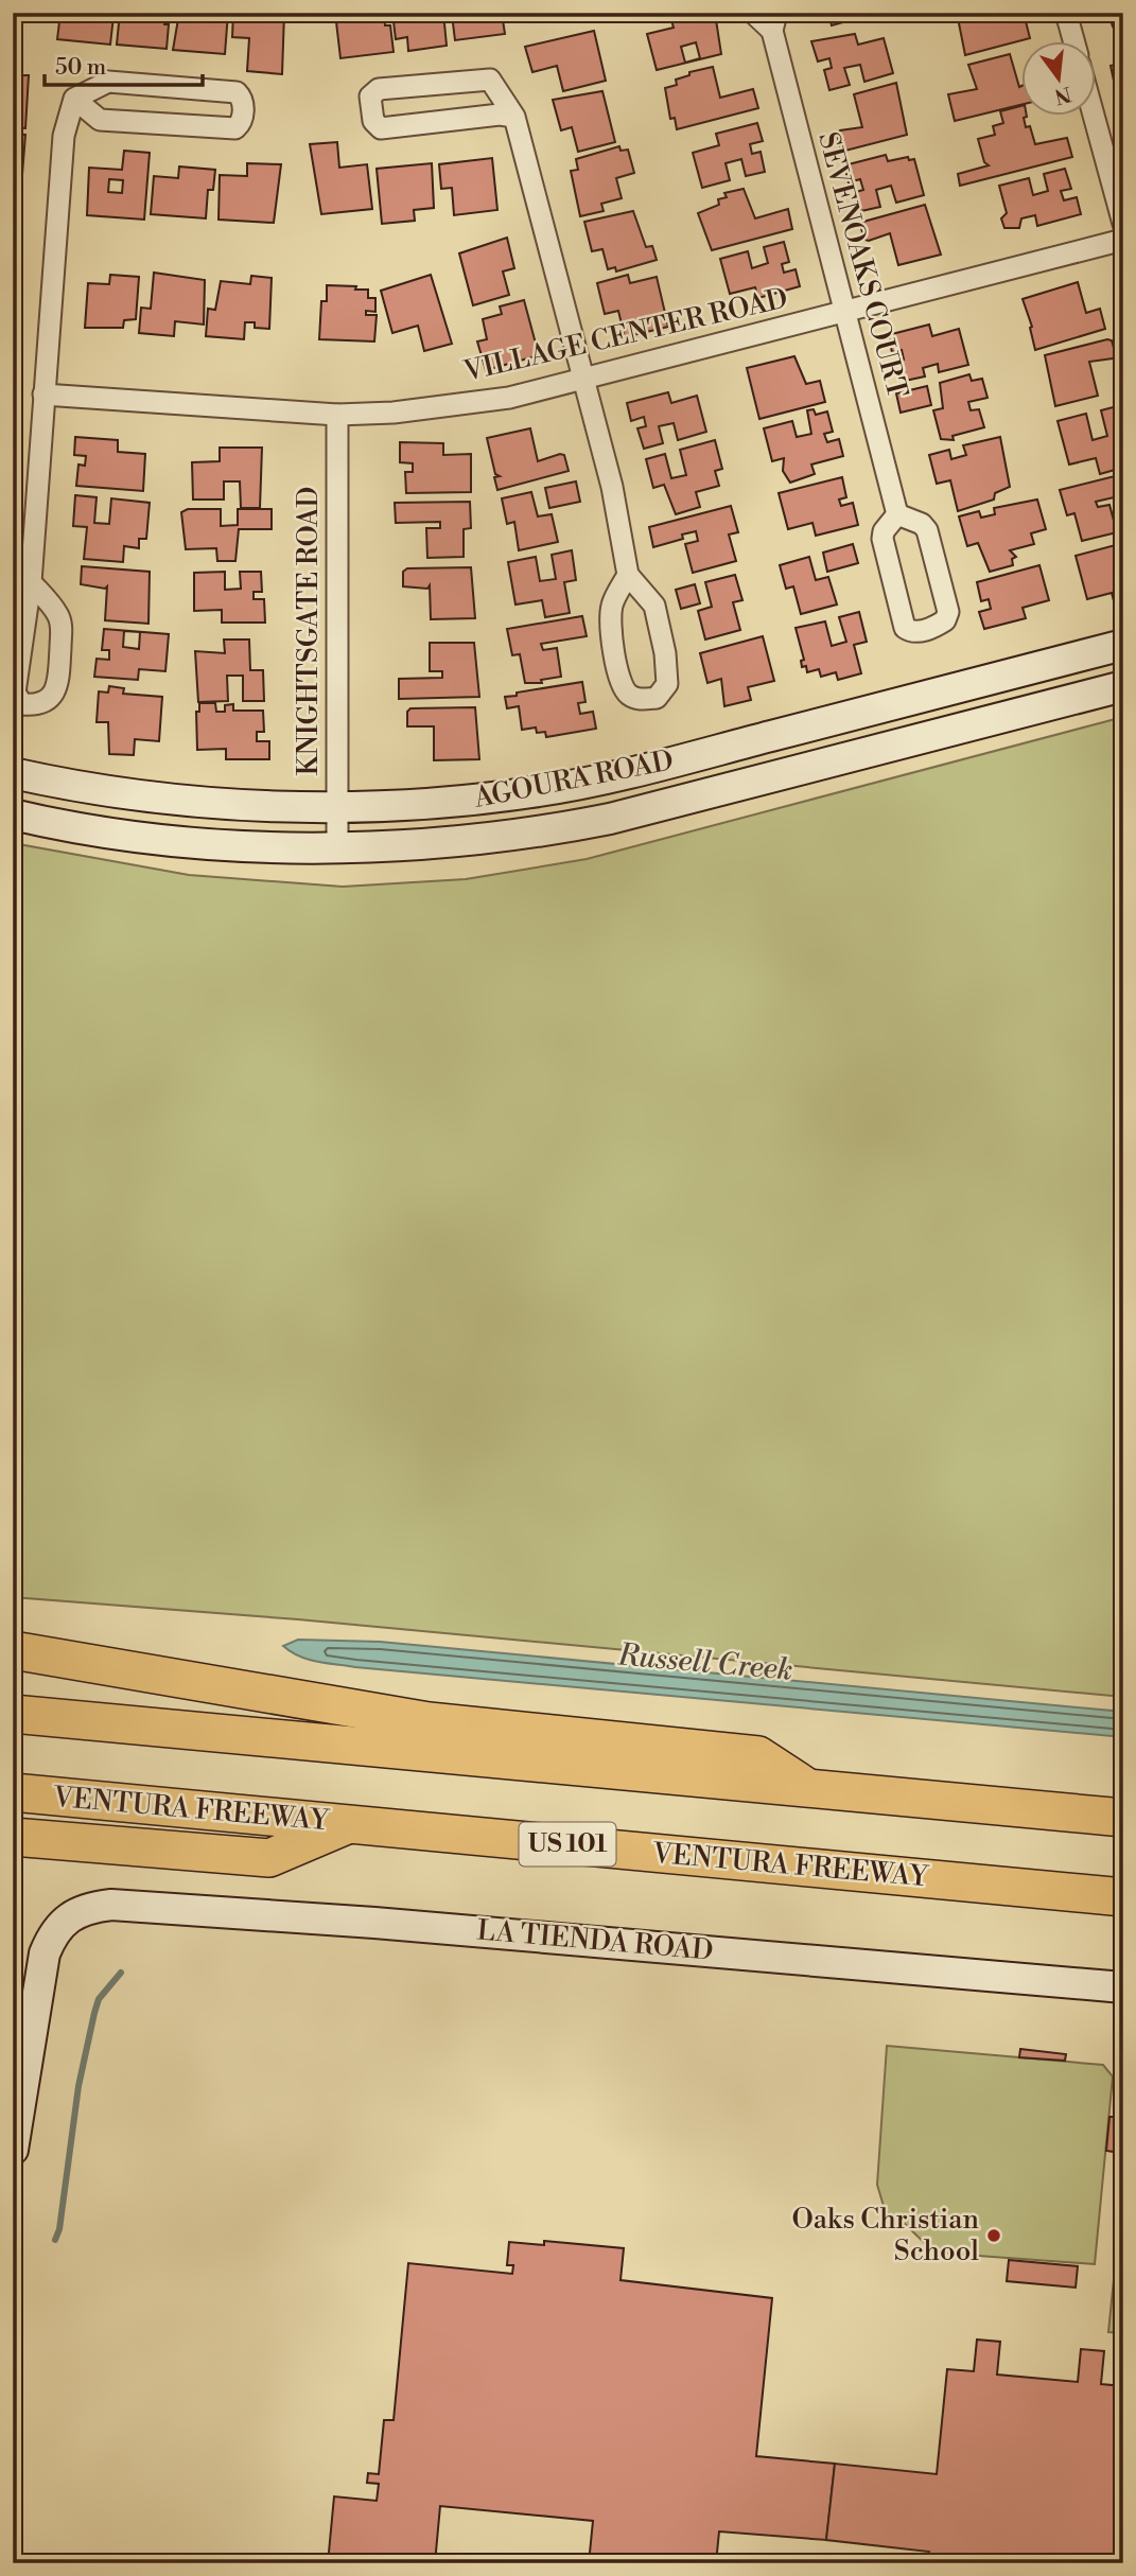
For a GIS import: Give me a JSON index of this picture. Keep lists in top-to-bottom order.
{
  "streets": {
    "highway": ["VENTURA FREEWAY", "US 101"],
    "main road": ["AGOURA ROAD", "LA TIENDA ROAD"],
    "street": ["SEVENOAKS COURT", "VILLAGE CENTER ROAD", "KNIGHTSGATE ROAD"]
  },
  "crossings": [
    ["SEVENOAKS COURT", "VILLAGE CENTER ROAD"],
    ["VILLAGE CENTER ROAD", "KNIGHTSGATE ROAD"],
    ["KNIGHTSGATE ROAD", "AGOURA ROAD"]
  ],
  "water": ["Russell Creek"],
  "places": ["Oaks Christian School"],
  "scale_bar": "50 m",
  "north": "bottom"
}
